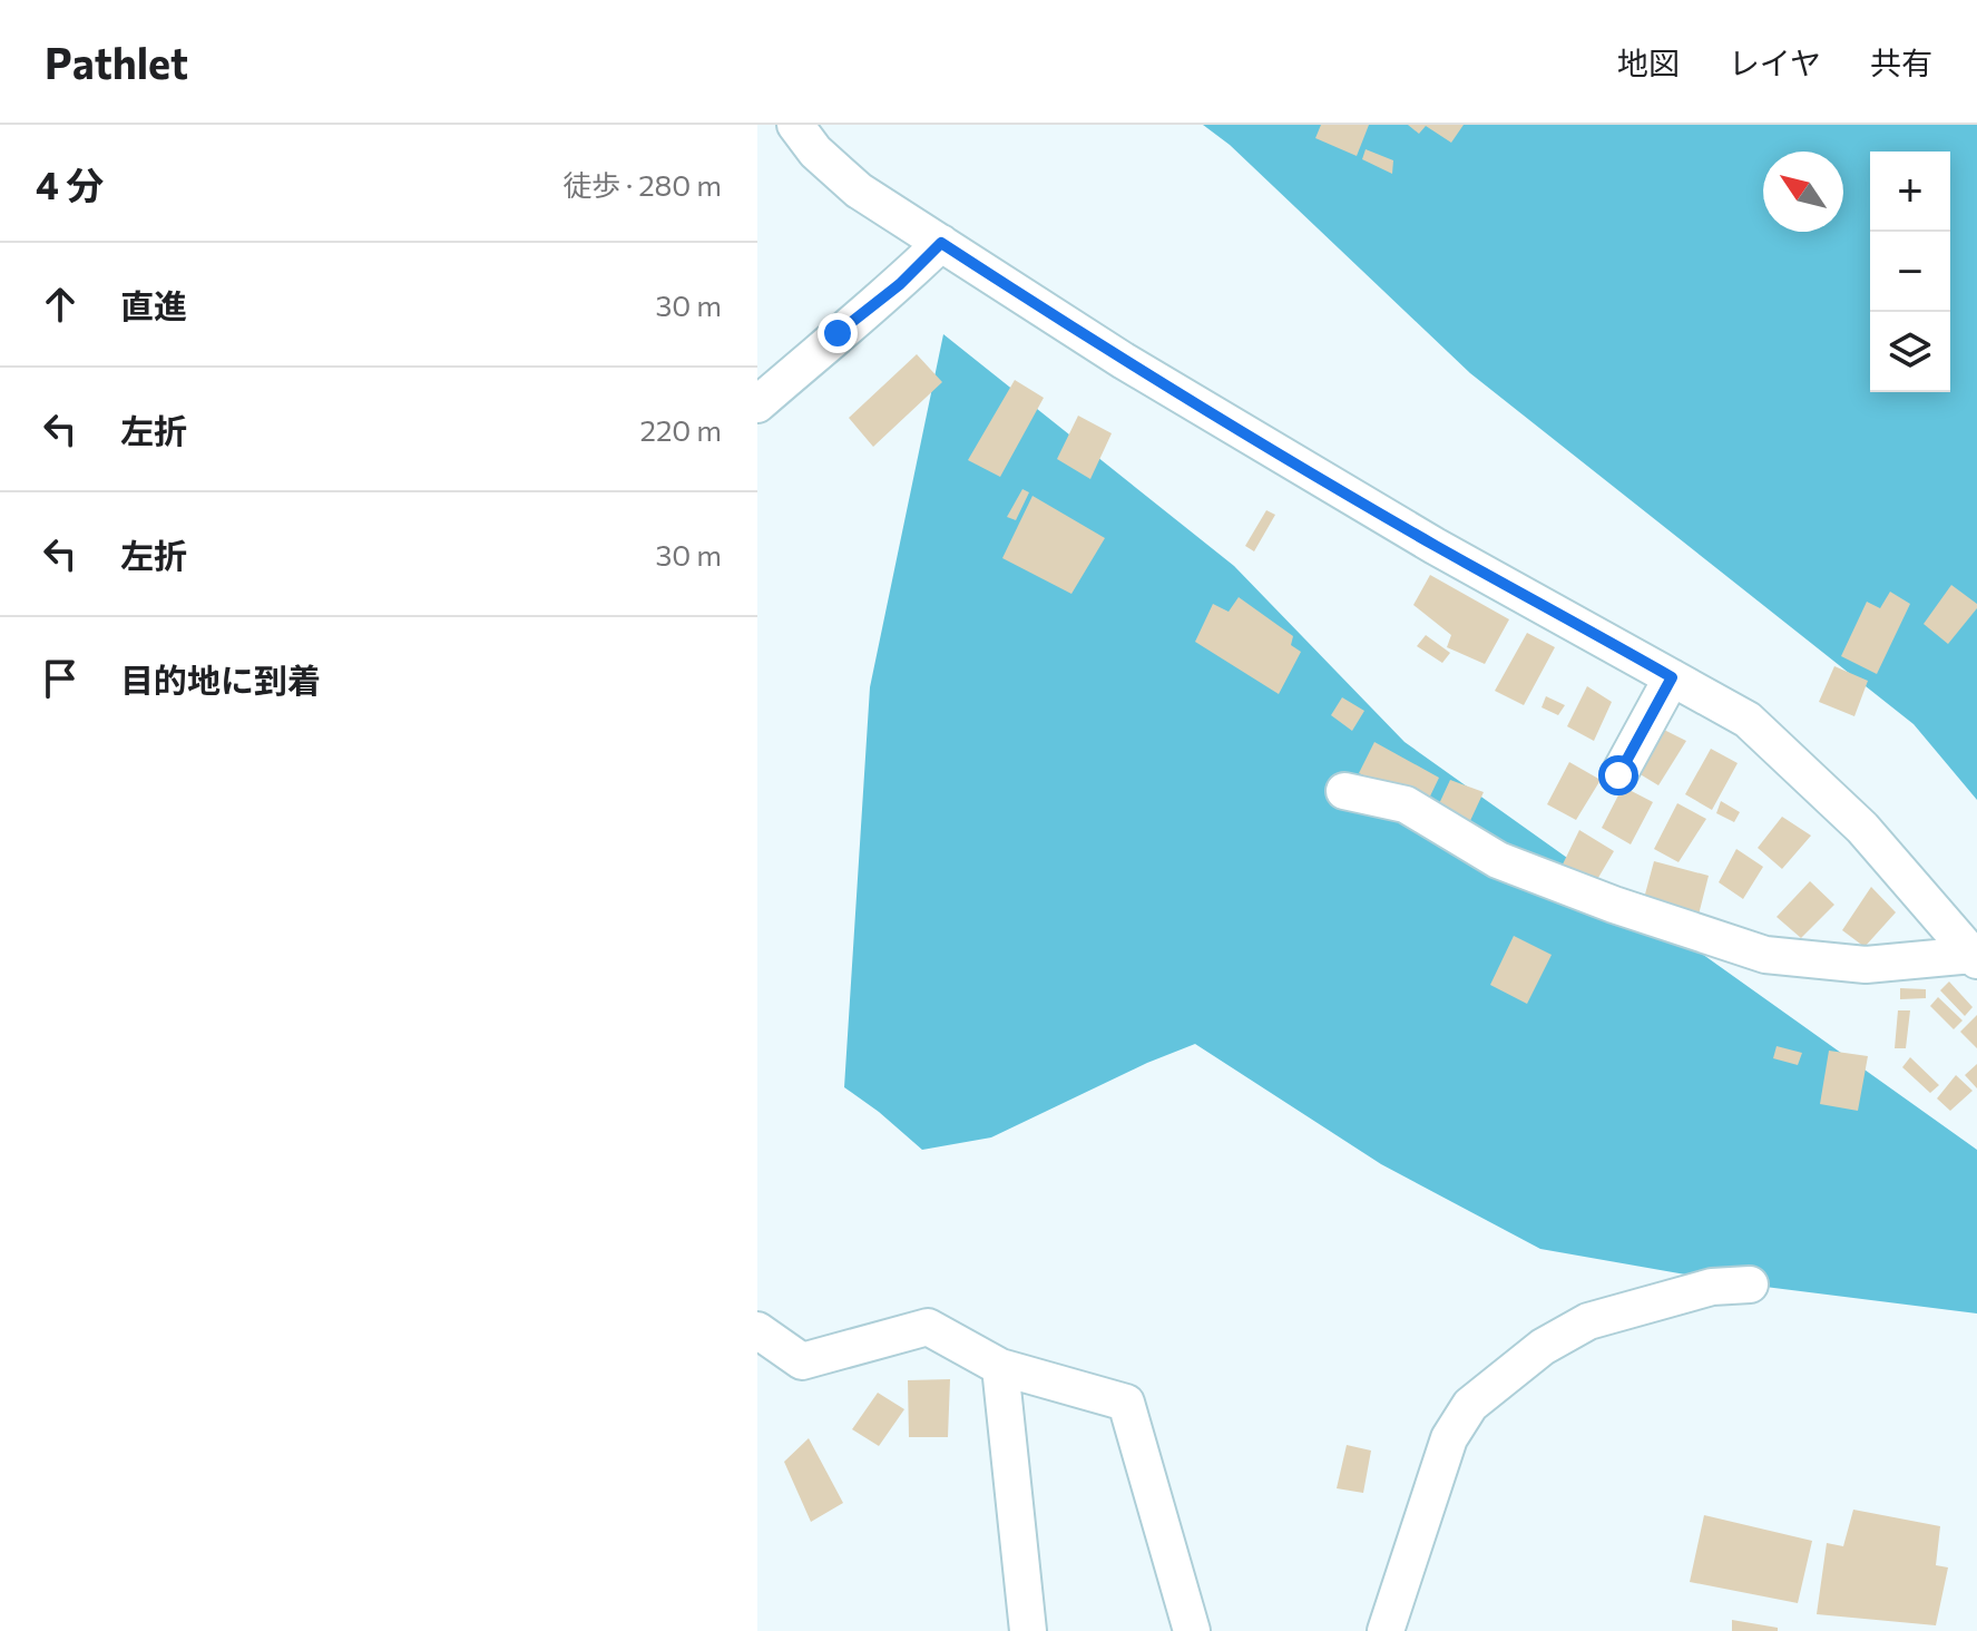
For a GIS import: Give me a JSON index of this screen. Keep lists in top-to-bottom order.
{
  "north": "top left",
  "page": {
    "header": "Pathlet",
    "nav": ["地図", "レイヤ", "共有"],
    "heading": ["4 分", "徒歩 · 280 m"],
    "map_buttons": ["+", "−"],
    "list": [
      ["直進", "30 m"],
      ["左折", "220 m"],
      ["左折", "30 m"],
      "目的地に到着"
    ]
  }
}
